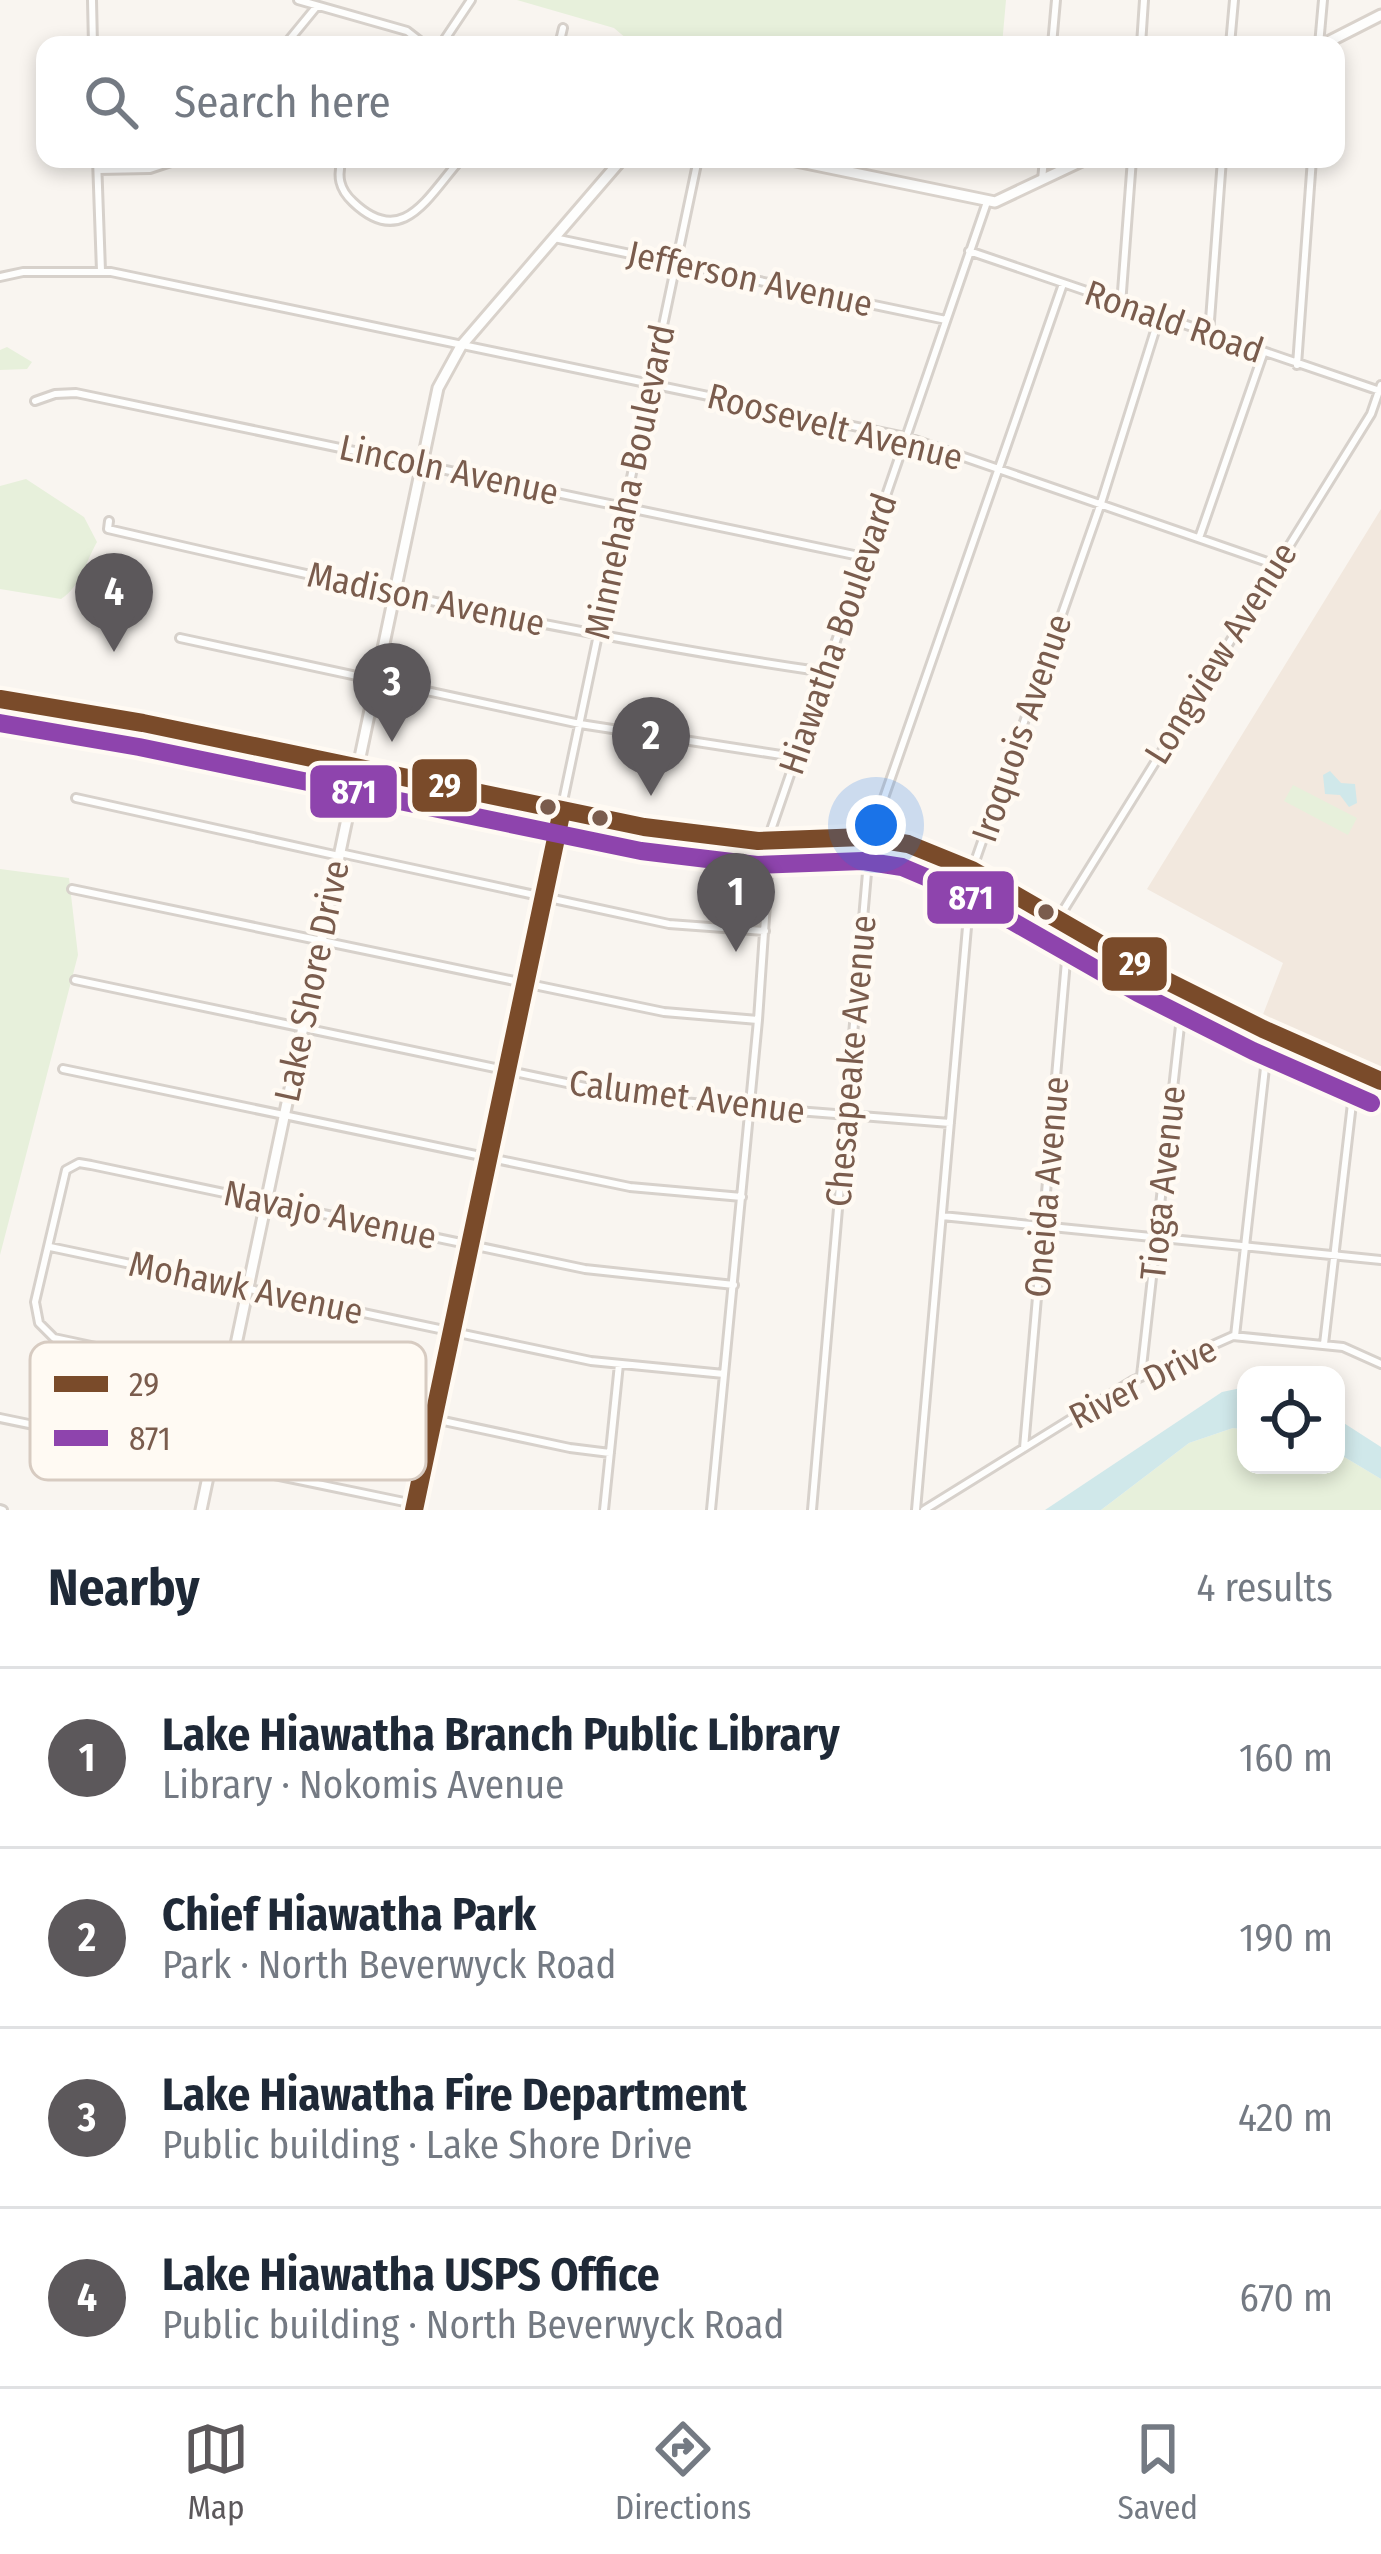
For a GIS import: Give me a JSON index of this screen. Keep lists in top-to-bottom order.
{
  "streets": {
    "street": [
      "Jefferson Avenue",
      "Ronald Road",
      "Roosevelt Avenue",
      "Lincoln Avenue",
      "Minnehaha Boulevard",
      "Madison Avenue",
      "Hiawatha Boulevard",
      "Longview Avenue",
      "Iroquois Avenue",
      "Lake Shore Drive",
      "Chesapeake Avenue",
      "Calumet Avenue",
      "Tioga Avenue",
      "Oneida Avenue",
      "Navajo Avenue",
      "Mohawk Avenue",
      "River Drive"
    ]
  },
  "crossings": [
    ["Jefferson Avenue", "Minnehaha Boulevard"],
    ["Jefferson Avenue", "Hiawatha Boulevard"],
    ["Jefferson Avenue", "Lake Shore Drive"],
    ["Ronald Road", "Hiawatha Boulevard"],
    ["Ronald Road", "Longview Avenue"],
    ["Ronald Road", "Iroquois Avenue"],
    ["Ronald Road", "Chesapeake Avenue"],
    ["Roosevelt Avenue", "Minnehaha Boulevard"],
    ["Roosevelt Avenue", "Hiawatha Boulevard"],
    ["Roosevelt Avenue", "Longview Avenue"],
    ["Roosevelt Avenue", "Iroquois Avenue"],
    ["Roosevelt Avenue", "Lake Shore Drive"],
    ["Roosevelt Avenue", "Chesapeake Avenue"],
    ["Lincoln Avenue", "Minnehaha Boulevard"],
    ["Lincoln Avenue", "Hiawatha Boulevard"],
    ["Lincoln Avenue", "Lake Shore Drive"],
    ["Minnehaha Boulevard", "Madison Avenue"],
    ["Minnehaha Boulevard", "Calumet Avenue"],
    ["Minnehaha Boulevard", "Navajo Avenue"],
    ["Minnehaha Boulevard", "Mohawk Avenue"],
    ["Madison Avenue", "Hiawatha Boulevard"],
    ["Madison Avenue", "Lake Shore Drive"],
    ["Hiawatha Boulevard", "Calumet Avenue"],
    ["Hiawatha Boulevard", "Navajo Avenue"],
    ["Hiawatha Boulevard", "Mohawk Avenue"],
    ["Iroquois Avenue", "Calumet Avenue"],
    ["Iroquois Avenue", "River Drive"],
    ["Lake Shore Drive", "Calumet Avenue"],
    ["Lake Shore Drive", "Navajo Avenue"],
    ["Lake Shore Drive", "Mohawk Avenue"],
    ["Chesapeake Avenue", "Calumet Avenue"],
    ["Tioga Avenue", "River Drive"],
    ["Oneida Avenue", "River Drive"],
    ["Navajo Avenue", "Mohawk Avenue"]
  ],
  "lines": ["transit line 29", "transit line 871"],
  "legend": ["29", "871"],
  "page": {
    "search": "Search here",
    "pins": [
      "4",
      "3",
      "2",
      "1"
    ],
    "heading": ["Nearby", "4 results"],
    "list": [
      {
        "mark": "1",
        "name": "Lake Hiawatha Branch Public Library",
        "note": "Library · Nokomis Avenue",
        "value": "160 m"
      },
      {
        "mark": "2",
        "name": "Chief Hiawatha Park",
        "note": "Park · North Beverwyck Road",
        "value": "190 m"
      },
      {
        "mark": "3",
        "name": "Lake Hiawatha Fire Department",
        "note": "Public building · Lake Shore Drive",
        "value": "420 m"
      },
      {
        "mark": "4",
        "name": "Lake Hiawatha USPS Office",
        "note": "Public building · North Beverwyck Road",
        "value": "670 m"
      }
    ],
    "nav": ["Map", "Directions", "Saved"]
  }
}
